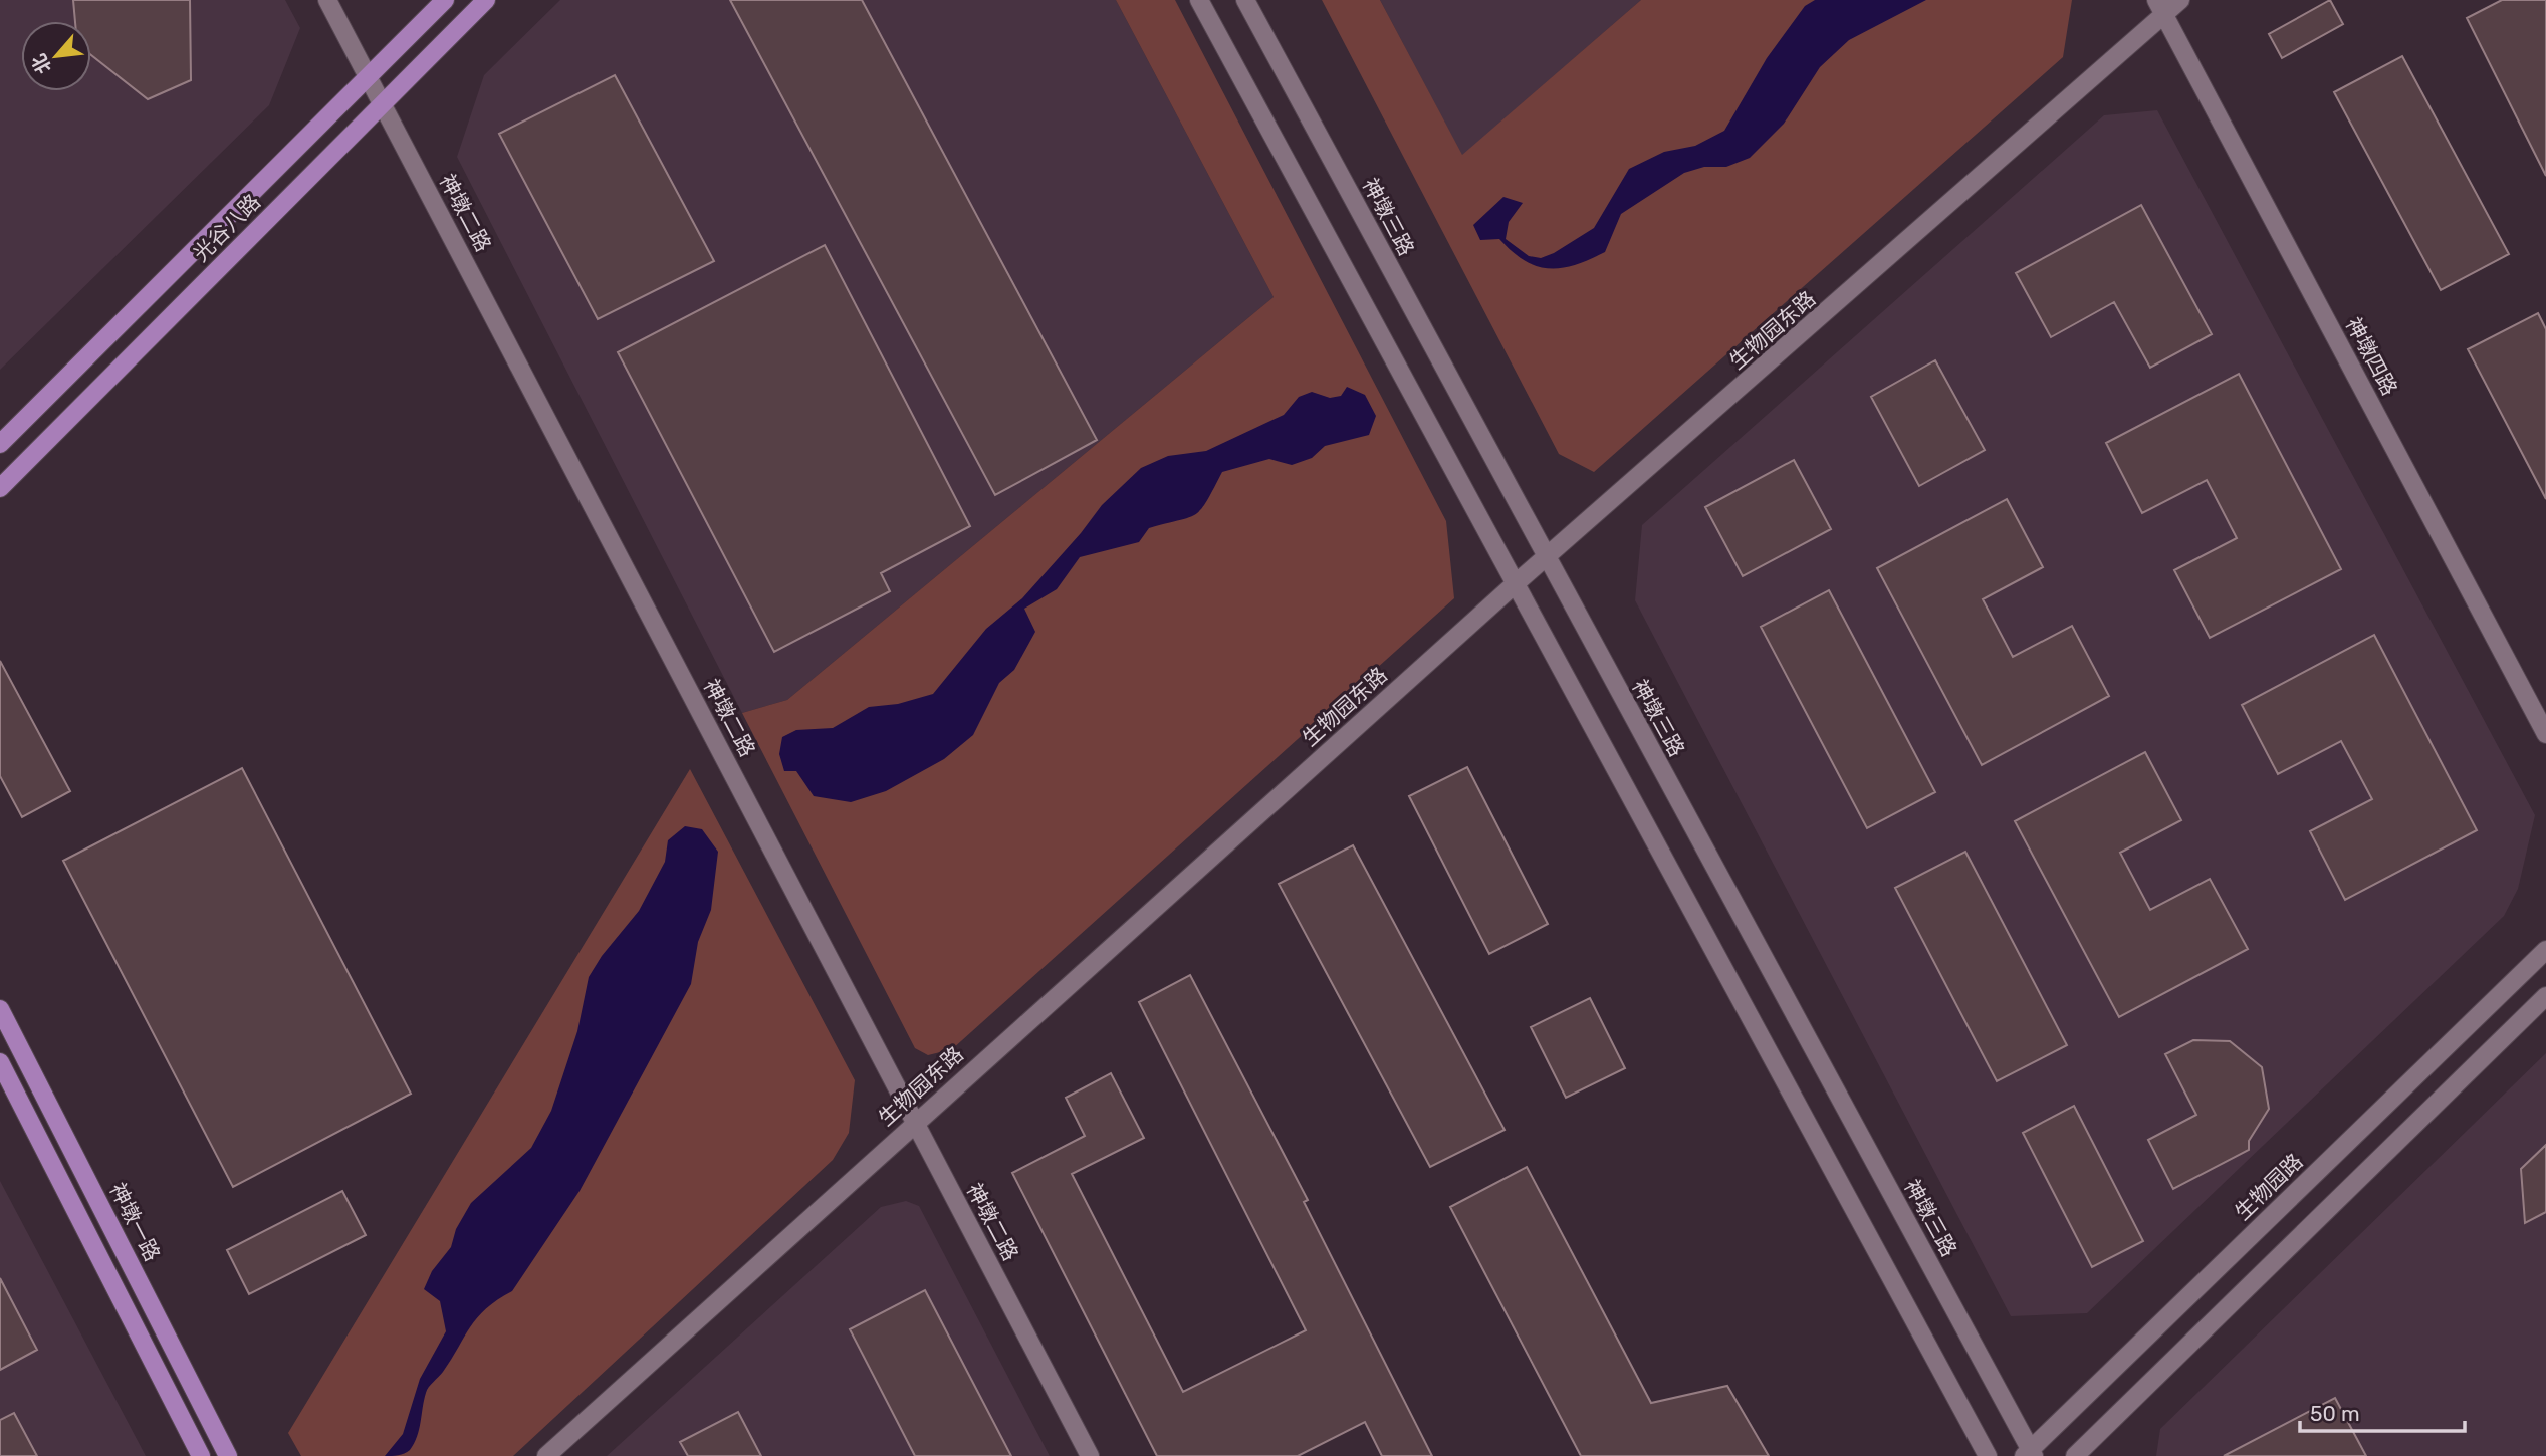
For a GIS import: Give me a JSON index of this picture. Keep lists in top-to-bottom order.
{
  "streets": {
    "main road": ["光谷八路", "神墩一路"],
    "street": [
      "神墩二路",
      "神墩三路",
      "生物园东路",
      "神墩四路",
      "生物园路"
    ]
  },
  "crossings": [
    ["神墩二路", "光谷八路"],
    ["神墩二路", "生物园东路"],
    ["神墩三路", "生物园东路"],
    ["神墩三路", "生物园路"],
    ["生物园东路", "神墩四路"]
  ],
  "scale_bar": "50 m",
  "north": "bottom left"
}
